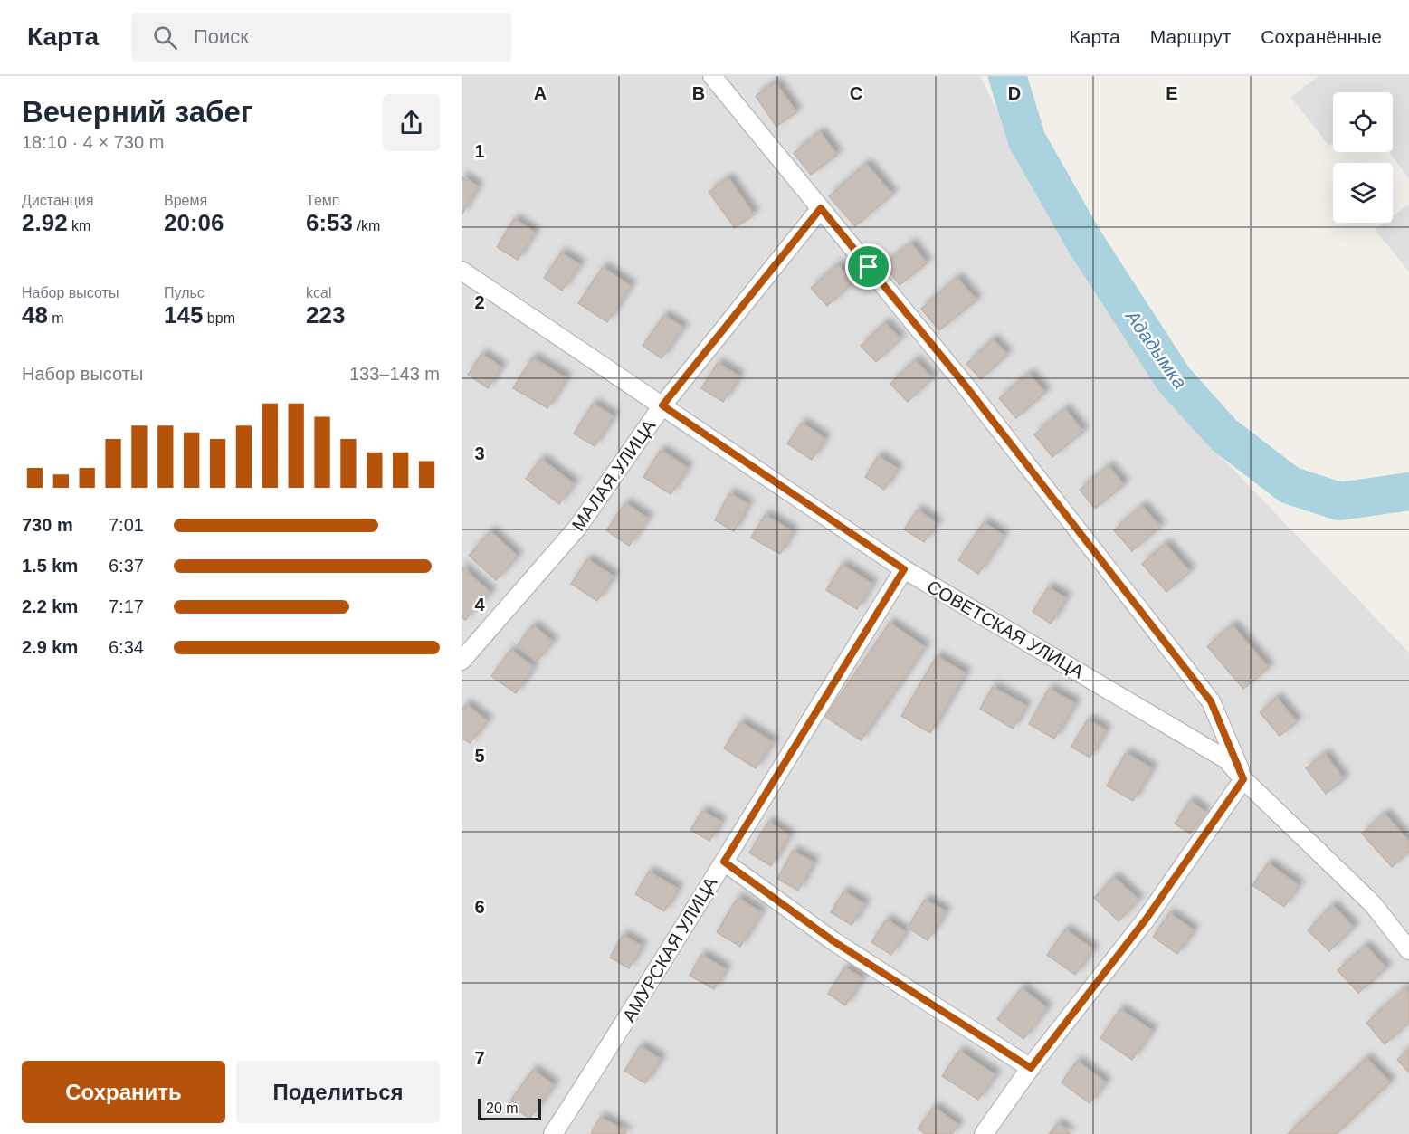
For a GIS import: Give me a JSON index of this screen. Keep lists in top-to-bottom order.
{
  "streets": {
    "street": ["МАЛАЯ УЛИЦА", "СОВЕТСКАЯ УЛИЦА", "АМУРСКАЯ УЛИЦА"]
  },
  "crossings": [
    ["МАЛАЯ УЛИЦА", "СОВЕТСКАЯ УЛИЦА"],
    ["СОВЕТСКАЯ УЛИЦА", "АМУРСКАЯ УЛИЦА"]
  ],
  "water": ["Ададымка"],
  "scale_bar": "20 m",
  "page": {
    "header": "Карта",
    "search": "Поиск",
    "nav": ["Карта", "Маршрут", "Сохранённые"],
    "heading": ["Вечерний забег", "18:10 · 4 × 730 m"],
    "stats": [
      ["Дистанция", "2.92 km"],
      ["Время", "20:06"],
      ["Темп", "6:53 /km"],
      ["Набор высоты", "48 m"],
      ["Пульс", "145 bpm"],
      ["kcal", "223"]
    ],
    "chart": ["Набор высоты", "133–143 m"],
    "list": [
      {
        "name": "730 m",
        "note": "7:01"
      },
      {
        "name": "1.5 km",
        "note": "6:37"
      },
      {
        "name": "2.2 km",
        "note": "7:17"
      },
      {
        "name": "2.9 km",
        "note": "6:34"
      }
    ],
    "buttons": ["Сохранить", "Поделиться"],
    "scale": "20 m"
  },
  "grid": {
    "columns": [
      "A",
      "B",
      "C",
      "D",
      "E"
    ],
    "rows": [
      "1",
      "2",
      "3",
      "4",
      "5",
      "6",
      "7"
    ]
  }
}
